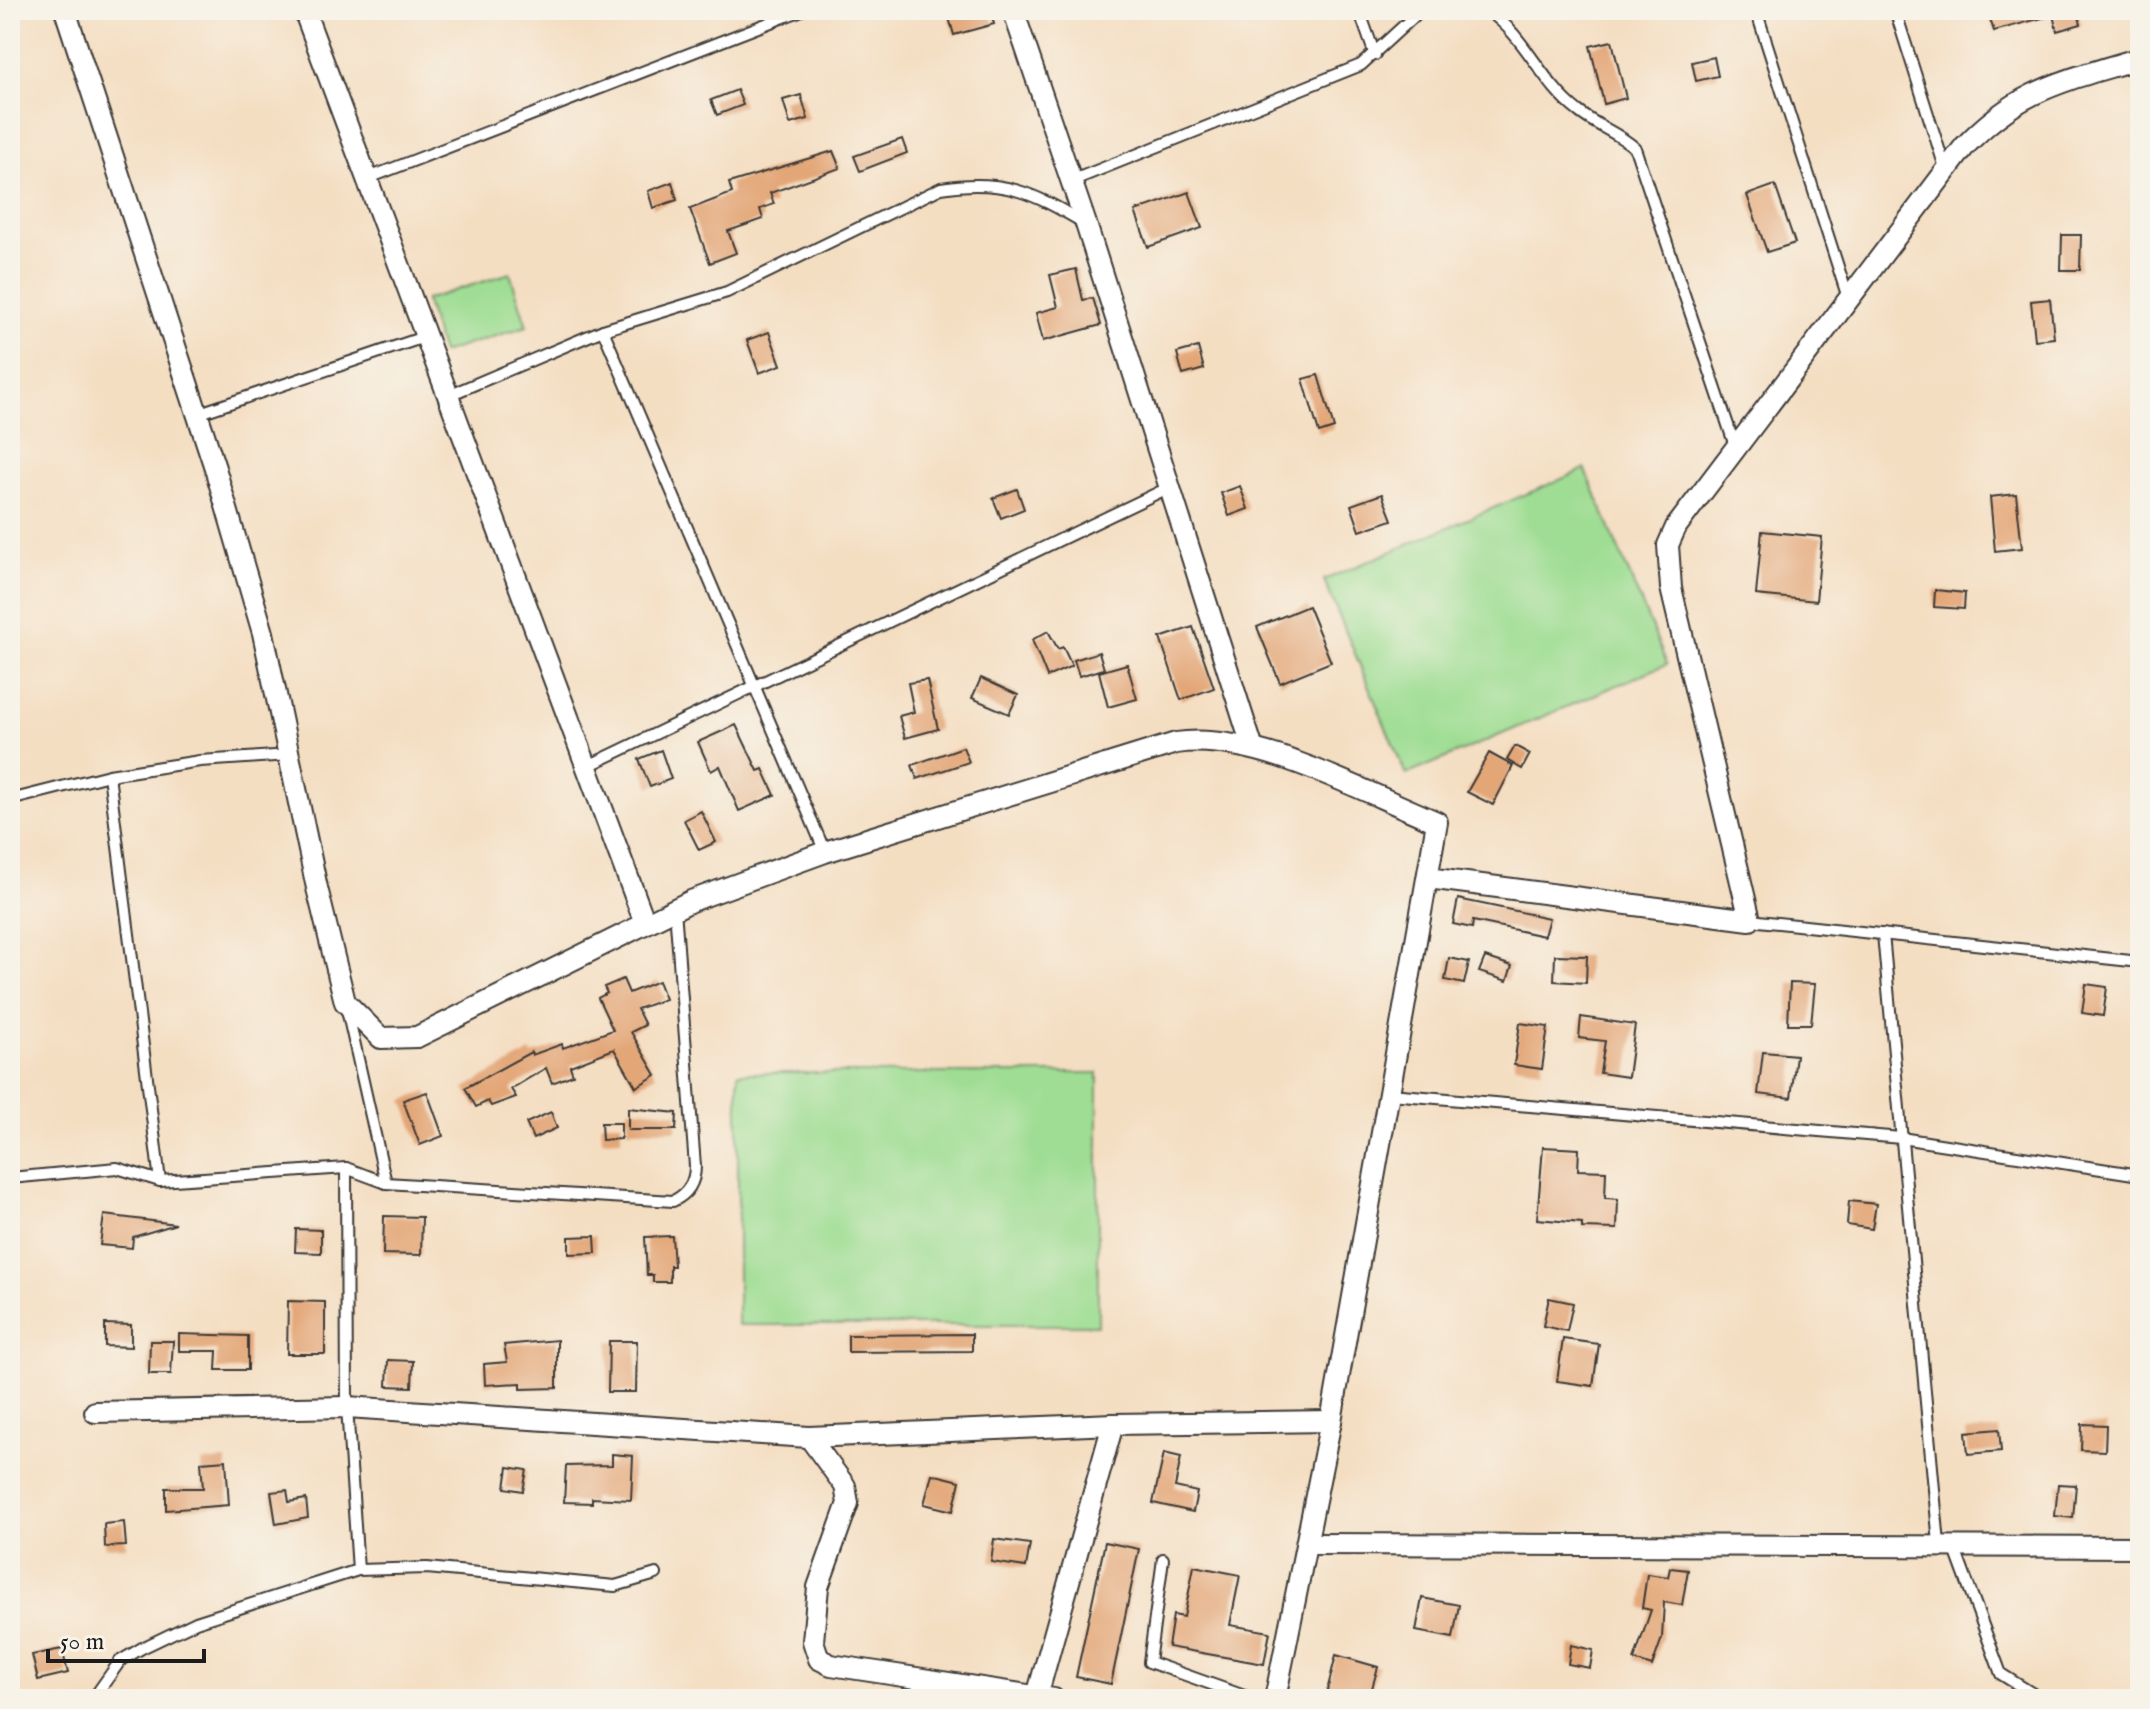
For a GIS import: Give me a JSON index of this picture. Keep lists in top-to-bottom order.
{
  "scale_bar": "50 m"
}
